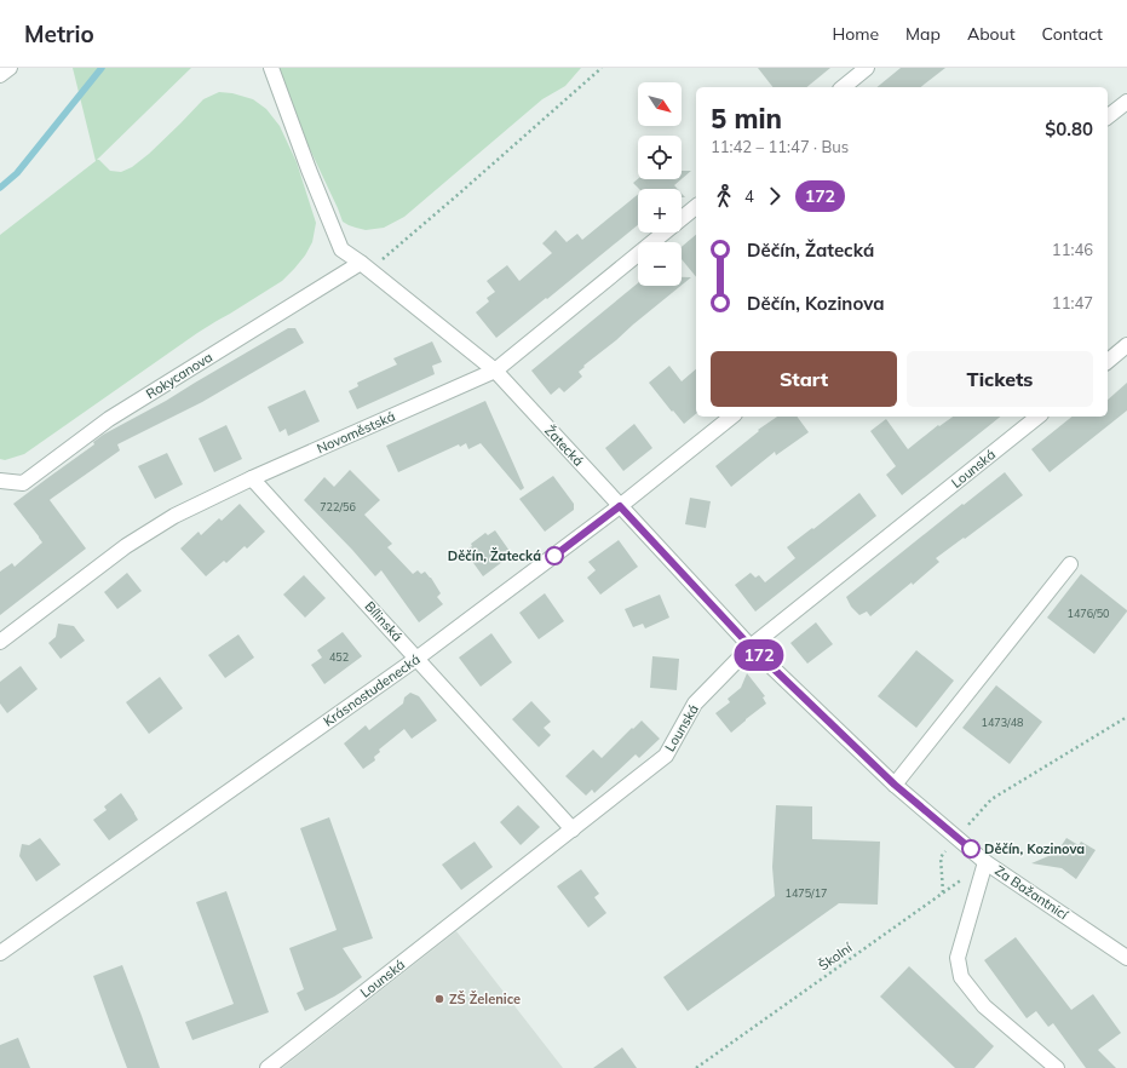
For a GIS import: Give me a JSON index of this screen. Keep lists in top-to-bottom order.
{
  "streets": {
    "street": [
      "Rokycanova",
      "Novoměstská",
      "Žatecká",
      "Lounská",
      "Bílinská",
      "Krásnostudenecká",
      "Za Bažantnicí"
    ],
    "path": ["Školní"]
  },
  "crossings": [
    ["Rokycanova", "Žatecká"],
    ["Novoměstská", "Žatecká"],
    ["Novoměstská", "Bílinská"],
    ["Žatecká", "Lounská"],
    ["Žatecká", "Krásnostudenecká"],
    ["Žatecká", "Za Bažantnicí"],
    ["Lounská", "Bílinská"],
    ["Lounská", "Za Bažantnicí"],
    ["Bílinská", "Krásnostudenecká"],
    ["Za Bažantnicí", "Školní"]
  ],
  "places": ["Děčín, Žatecká", "Děčín, Kozinova", "ZŠ Želenice"],
  "lines": ["bus line 172"],
  "house_numbers": [
    "722/56",
    "1476/50",
    "452",
    "1473/48",
    "1475/17"
  ],
  "north": "bottom right",
  "page": {
    "header": "Metrio",
    "nav": [
      "Home",
      "Map",
      "About",
      "Contact"
    ],
    "on_map": "172",
    "map_buttons": ["+", "−"],
    "heading": ["5 min", "11:42 – 11:47 · Bus", "$0.80"],
    "legs": ["4", "172"],
    "list": [
      {
        "name": "Děčín, Žatecká",
        "value": "11:46"
      },
      {
        "name": "Děčín, Kozinova",
        "value": "11:47"
      }
    ],
    "buttons": ["Start", "Tickets"]
  }
}
